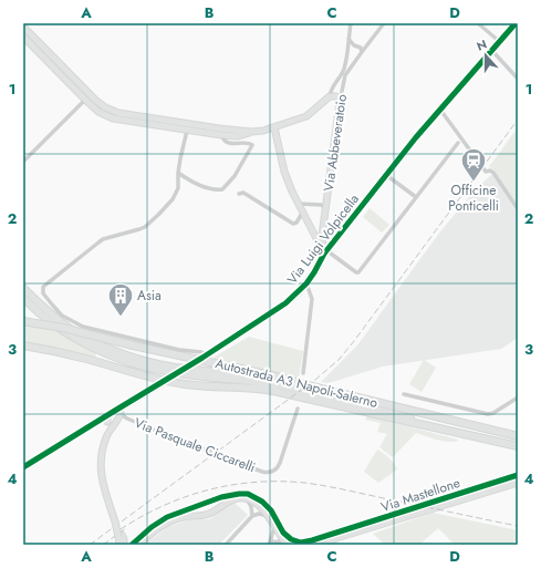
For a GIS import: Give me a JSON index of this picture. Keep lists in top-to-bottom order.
{
  "streets": {
    "highway": ["Autostrada A3 Napoli-Salerno"],
    "street": [
      "Via Abbeveratoio",
      "Via Luigi Volpicella",
      "Via Pasquale Ciccarelli",
      "Via Mastellone"
    ]
  },
  "crossings": [
    ["Via Abbeveratoio", "Via Luigi Volpicella"],
    ["Via Luigi Volpicella", "Via Pasquale Ciccarelli"]
  ],
  "places": {
    "station": ["Officine Ponticelli"],
    "building": ["Asia"]
  },
  "north": "top",
  "grid": {
    "columns": [
      "A",
      "B",
      "C",
      "D"
    ],
    "rows": [
      "1",
      "2",
      "3",
      "4"
    ]
  }
}
